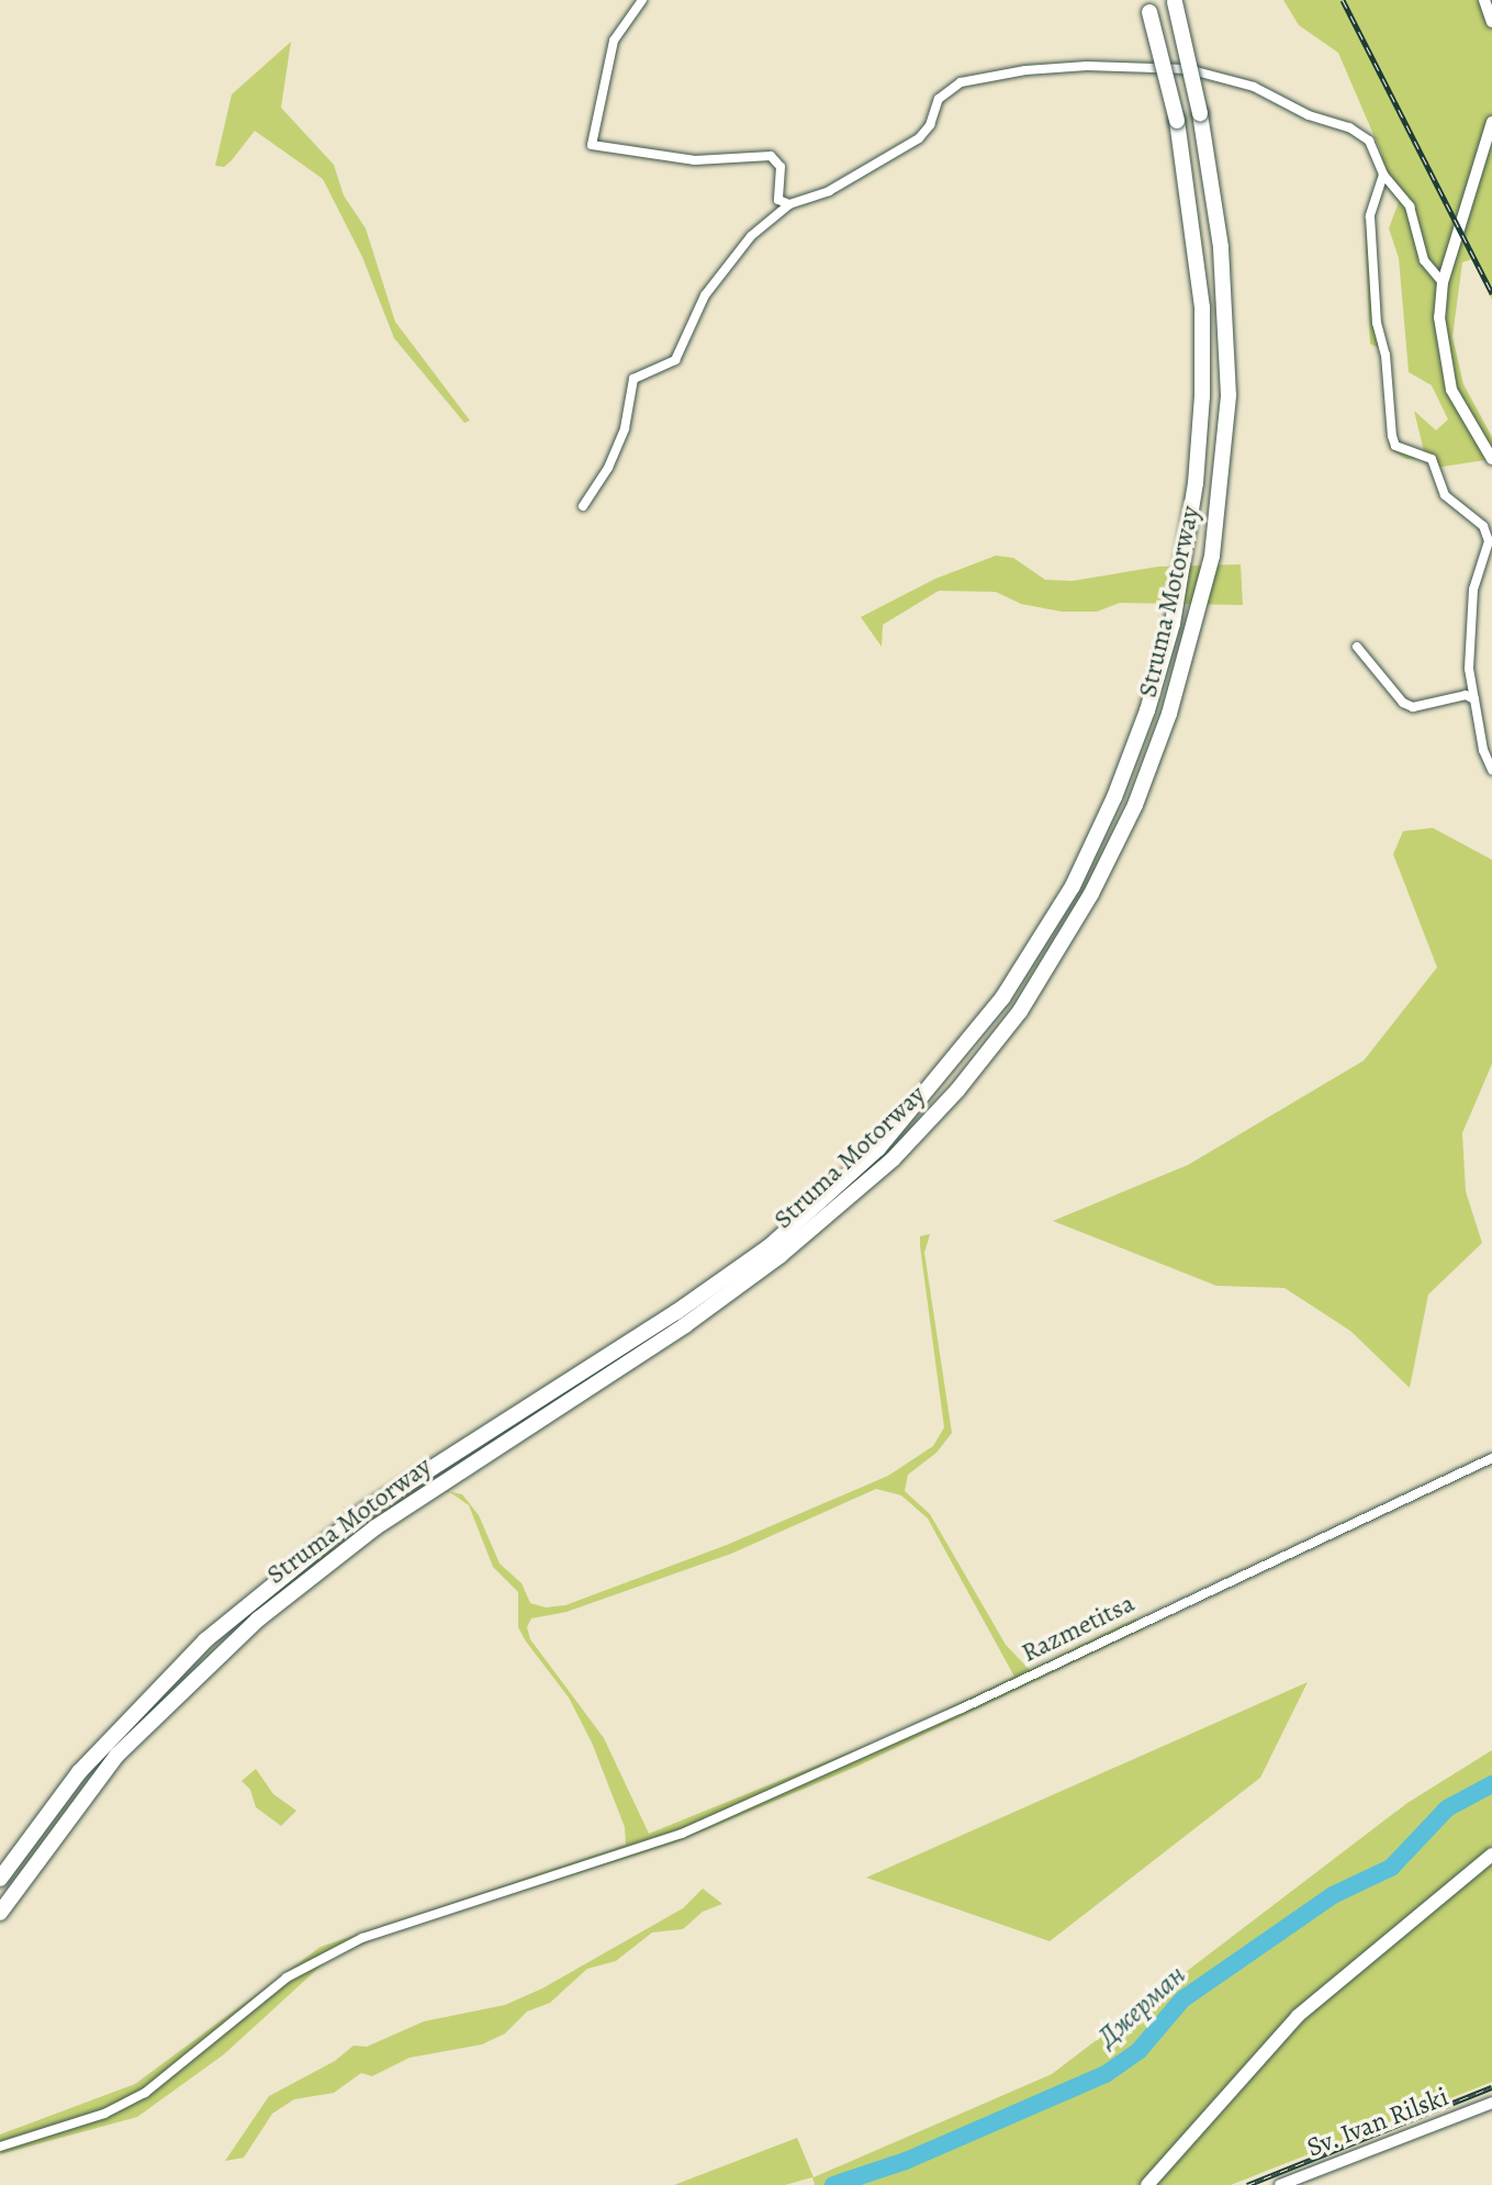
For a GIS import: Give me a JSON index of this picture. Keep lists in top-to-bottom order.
{
  "streets": {
    "highway": ["Struma Motorway"],
    "main road": ["Sv. Ivan Rilski"],
    "street": ["Razmetitsa"]
  },
  "water": ["Джерман"]
}
